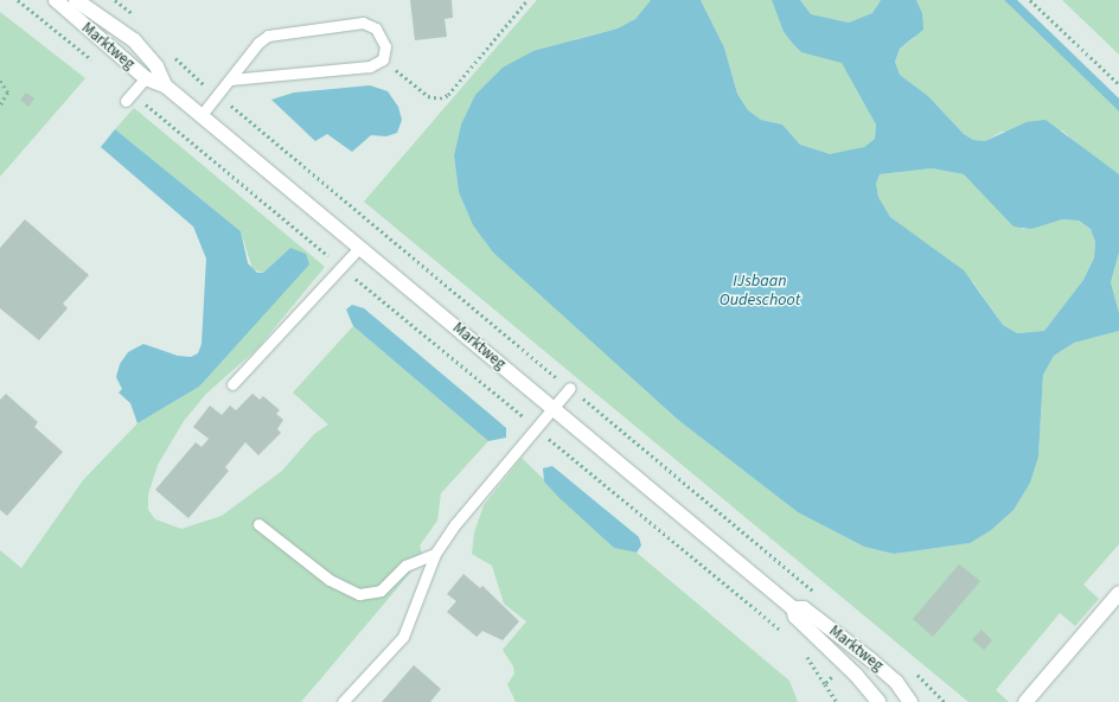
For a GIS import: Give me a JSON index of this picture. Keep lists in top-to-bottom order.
{
  "streets": {
    "street": ["Marktweg"]
  },
  "water": ["IJsbaan Oudeschoot"]
}
